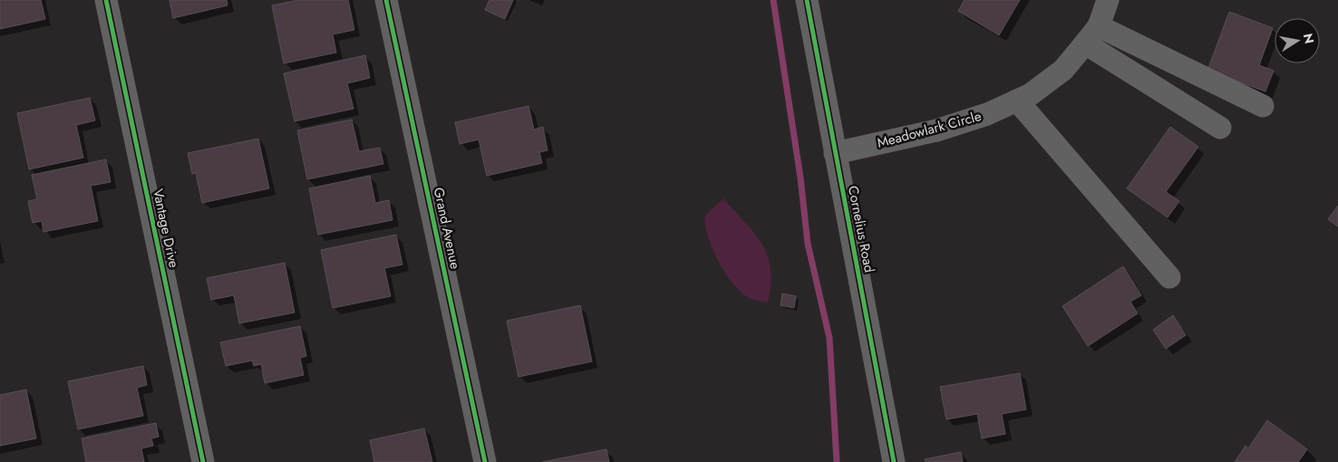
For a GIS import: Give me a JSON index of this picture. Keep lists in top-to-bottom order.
{
  "streets": {
    "street": [
      "Meadowlark Circle",
      "Vantage Drive",
      "Grand Avenue",
      "Cornelius Road"
    ]
  },
  "crossings": [
    ["Meadowlark Circle", "Cornelius Road"]
  ],
  "north": "right"
}
